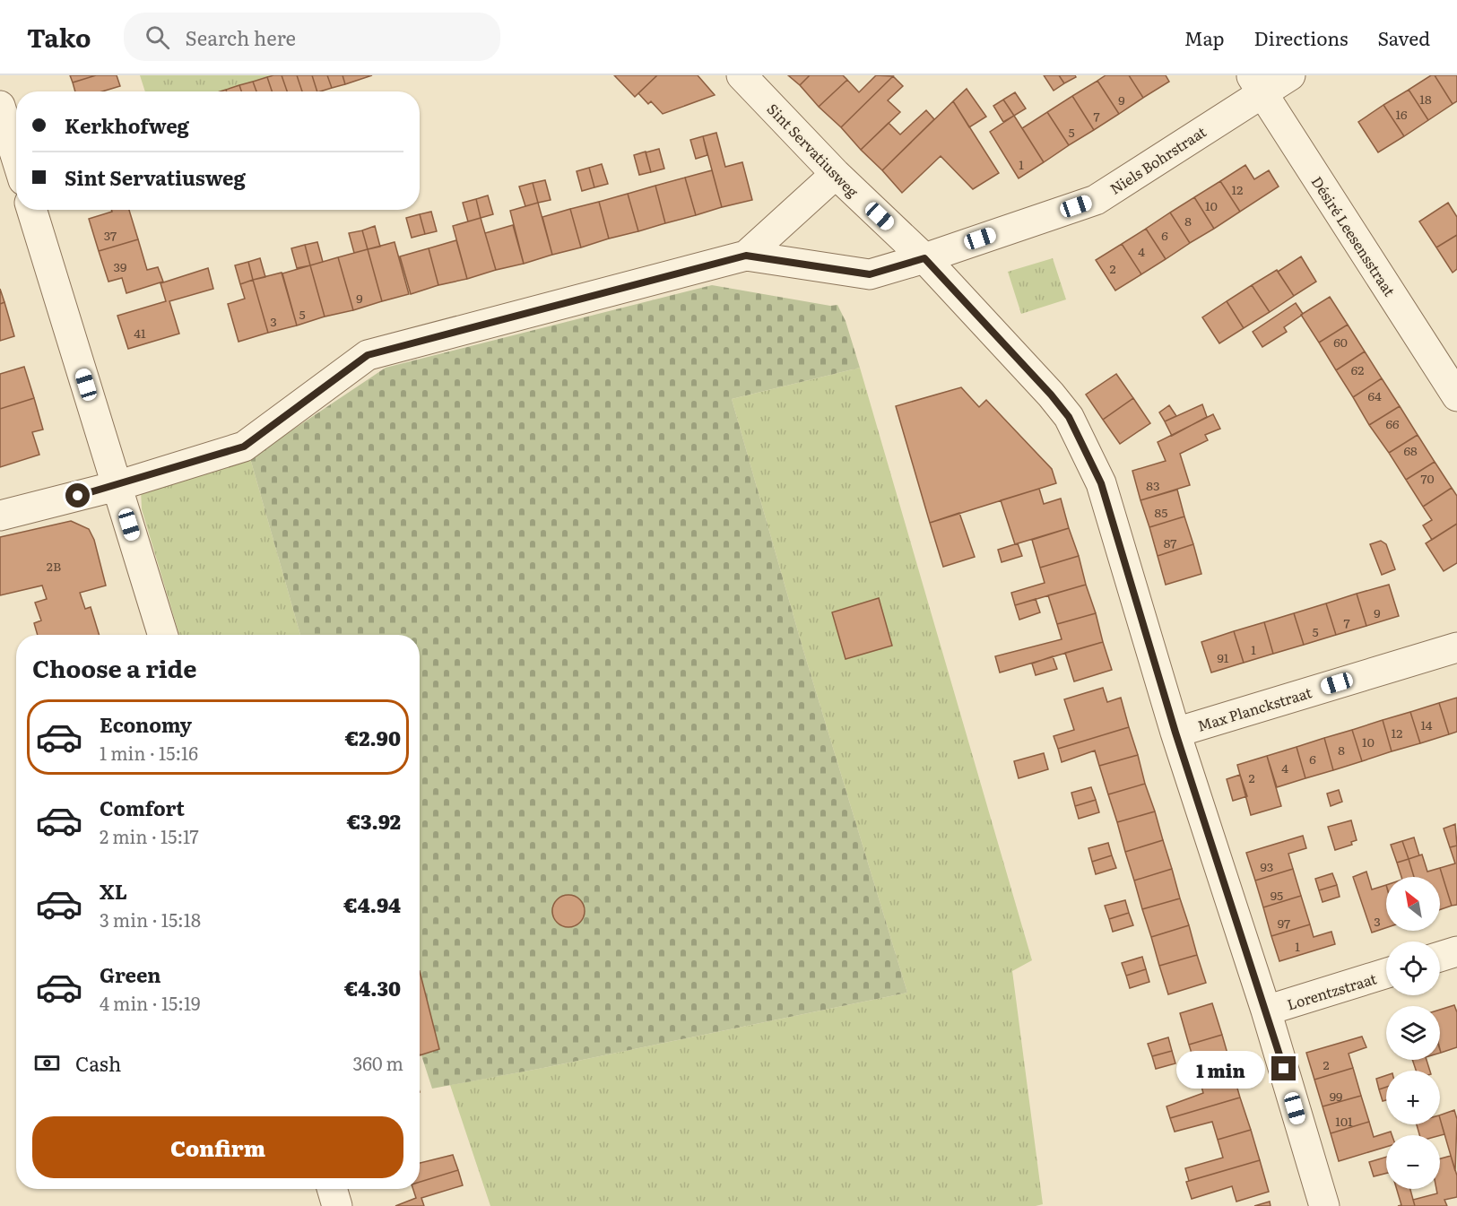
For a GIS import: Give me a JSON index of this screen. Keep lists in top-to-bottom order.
{
  "streets": {
    "street": [
      "Sint Servatiusweg",
      "Niels Bohrstraat",
      "Désiré Leesensstraat",
      "Max Planckstraat",
      "Lorentzstraat"
    ]
  },
  "crossings": [
    ["Sint Servatiusweg", "Niels Bohrstraat"],
    ["Sint Servatiusweg", "Max Planckstraat"],
    ["Sint Servatiusweg", "Lorentzstraat"],
    ["Niels Bohrstraat", "Désiré Leesensstraat"]
  ],
  "house_numbers": [
    "18",
    "9",
    "16",
    "7",
    "5",
    "1",
    "12",
    "10",
    "8",
    "37",
    "6",
    "4",
    "39",
    "2",
    "9",
    "5",
    "3",
    "41",
    "60",
    "62",
    "64",
    "66",
    "68",
    "70",
    "83",
    "85",
    "87",
    "2B",
    "9",
    "7",
    "5",
    "1",
    "91",
    "14",
    "12",
    "10",
    "8",
    "6",
    "4",
    "2",
    "93",
    "95",
    "3",
    "97",
    "1",
    "2",
    "99",
    "101"
  ],
  "north": "top left",
  "page": {
    "header": "Tako",
    "search": "Search here",
    "nav": ["Map", "Directions", "Saved"],
    "banner": ["Kerkhofweg", "Sint Servatiusweg"],
    "heading": "Choose a ride",
    "list": [
      {
        "name": "Economy",
        "note": "1 min · 15:16",
        "value": "€2.90"
      },
      {
        "name": "Comfort",
        "note": "2 min · 15:17",
        "value": "€3.92"
      },
      {
        "name": "XL",
        "note": "3 min · 15:18",
        "value": "€4.94"
      },
      {
        "name": "Green",
        "note": "4 min · 15:19",
        "value": "€4.30"
      }
    ],
    "map_buttons": ["+", "−"],
    "pay": ["Cash", "360 m"],
    "bubble": "1 min",
    "buttons": "Confirm"
  }
}
